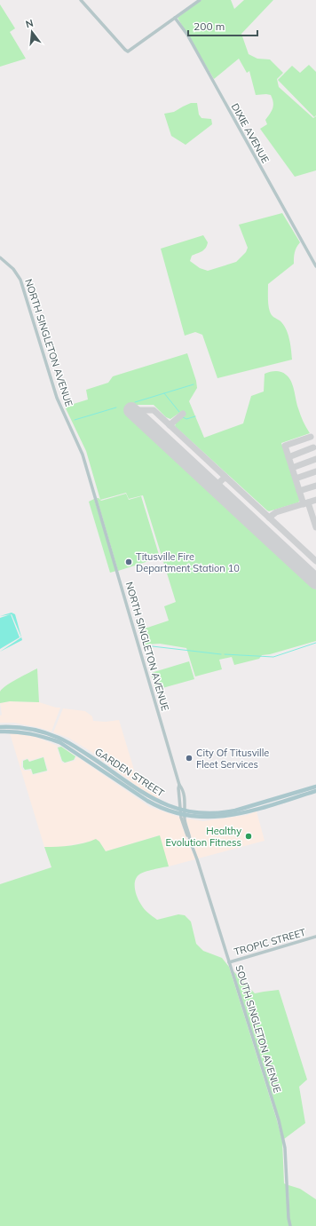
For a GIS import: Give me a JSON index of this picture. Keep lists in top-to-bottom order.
{
  "streets": {
    "main road": ["GARDEN STREET"],
    "street": [
      "DIXIE AVENUE",
      "NORTH SINGLETON AVENUE",
      "TROPIC STREET",
      "SOUTH SINGLETON AVENUE"
    ]
  },
  "crossings": [
    ["NORTH SINGLETON AVENUE", "GARDEN STREET"],
    ["NORTH SINGLETON AVENUE", "SOUTH SINGLETON AVENUE"],
    ["GARDEN STREET", "SOUTH SINGLETON AVENUE"],
    ["TROPIC STREET", "SOUTH SINGLETON AVENUE"]
  ],
  "places": ["Titusville Fire Department Station 10", "City Of Titusville Fleet Services", "Healthy Evolution Fitness"],
  "scale_bar": "200 m",
  "north": "top"
}
